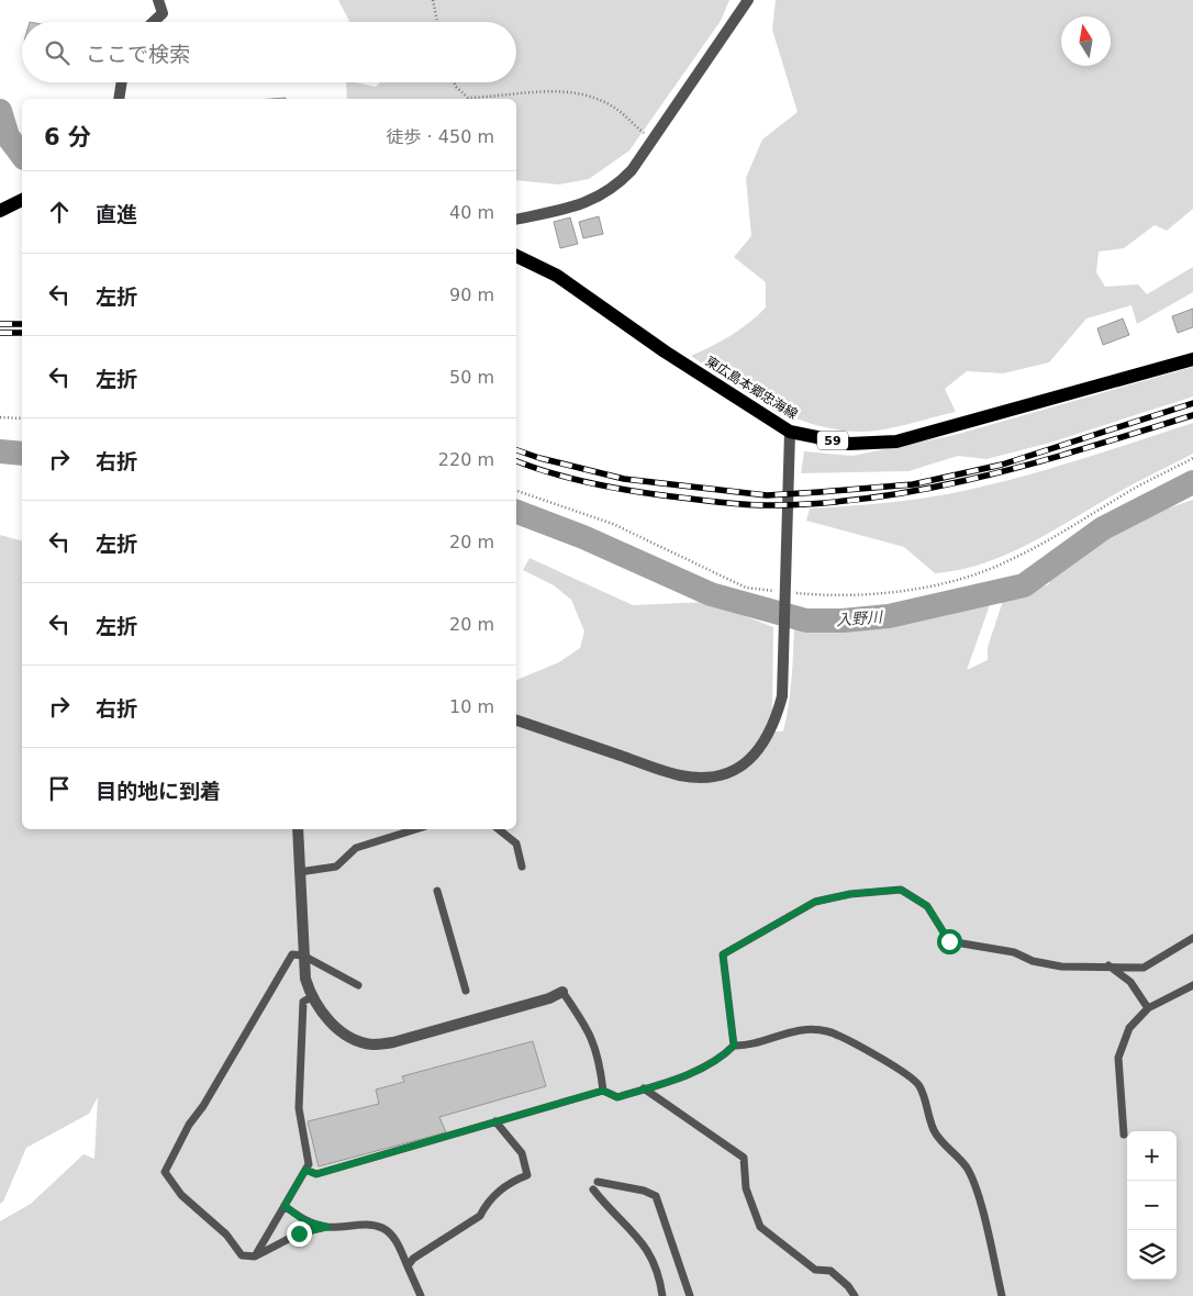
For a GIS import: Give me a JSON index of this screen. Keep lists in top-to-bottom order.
{
  "streets": {
    "main road": ["東広島本郷忠海線", "59"]
  },
  "water": ["入野川"],
  "north": "top",
  "page": {
    "search": "ここで検索",
    "heading": ["6 分", "徒歩 · 450 m"],
    "list": [
      ["直進", "40 m"],
      ["左折", "90 m"],
      ["左折", "50 m"],
      ["右折", "220 m"],
      ["左折", "20 m"],
      ["左折", "20 m"],
      ["右折", "10 m"],
      "目的地に到着"
    ],
    "map_buttons": ["+", "−"]
  }
}
